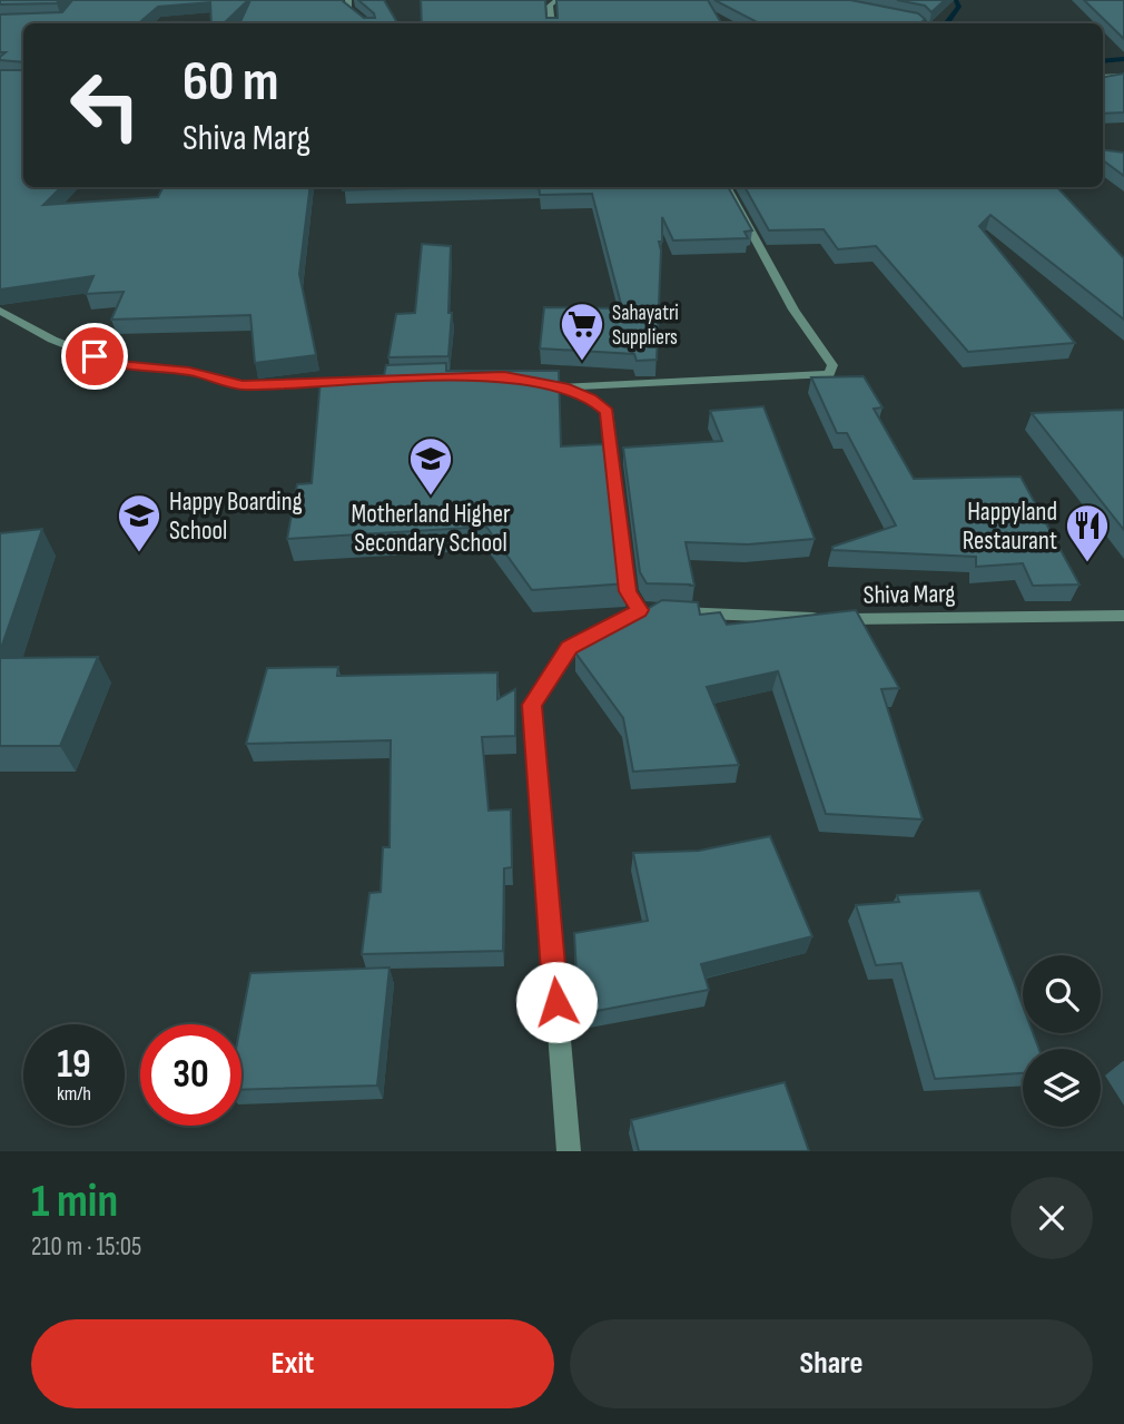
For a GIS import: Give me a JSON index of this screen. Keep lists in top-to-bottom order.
{
  "streets": {
    "street": ["Shiva Marg"]
  },
  "places": {
    "supermarket": ["Sahayatri Suppliers"],
    "school or university": ["Motherland Higher Secondary School", "Happy Boarding School"],
    "restaurant": ["Happyland Restaurant"]
  },
  "page": {
    "turn": ["60 m", "Shiva Marg"],
    "speed": "19 km/h",
    "limit": "30",
    "heading": ["1 min", "210 m · 15:05"],
    "buttons": ["Exit", "Share"]
  }
}
